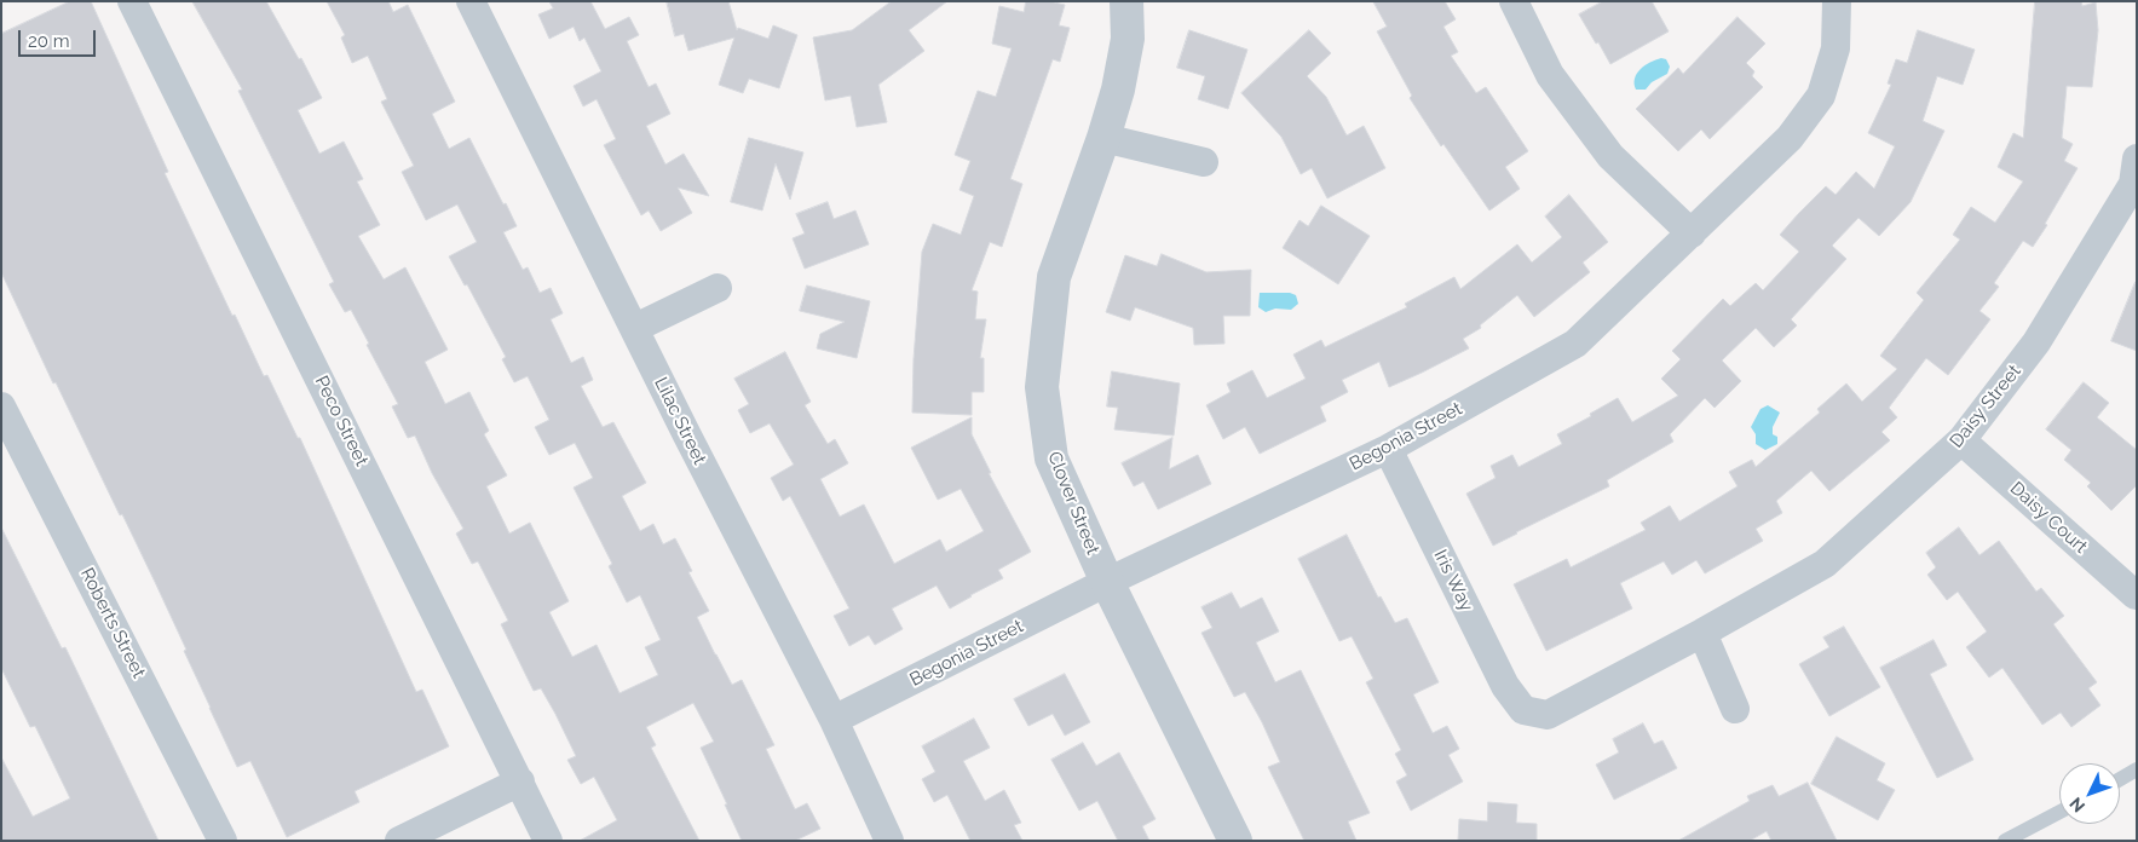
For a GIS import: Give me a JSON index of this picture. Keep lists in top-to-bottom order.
{
  "streets": {
    "street": [
      "Daisy Street",
      "Peco Street",
      "Lilac Street",
      "Begonia Street",
      "Clover Street",
      "Daisy Court",
      "Iris Way",
      "Roberts Street"
    ]
  },
  "crossings": [
    ["Daisy Street", "Daisy Court"],
    ["Daisy Street", "Iris Way"],
    ["Lilac Street", "Begonia Street"],
    ["Begonia Street", "Clover Street"],
    ["Begonia Street", "Iris Way"]
  ],
  "scale_bar": "20 m",
  "north": "bottom left"
}
